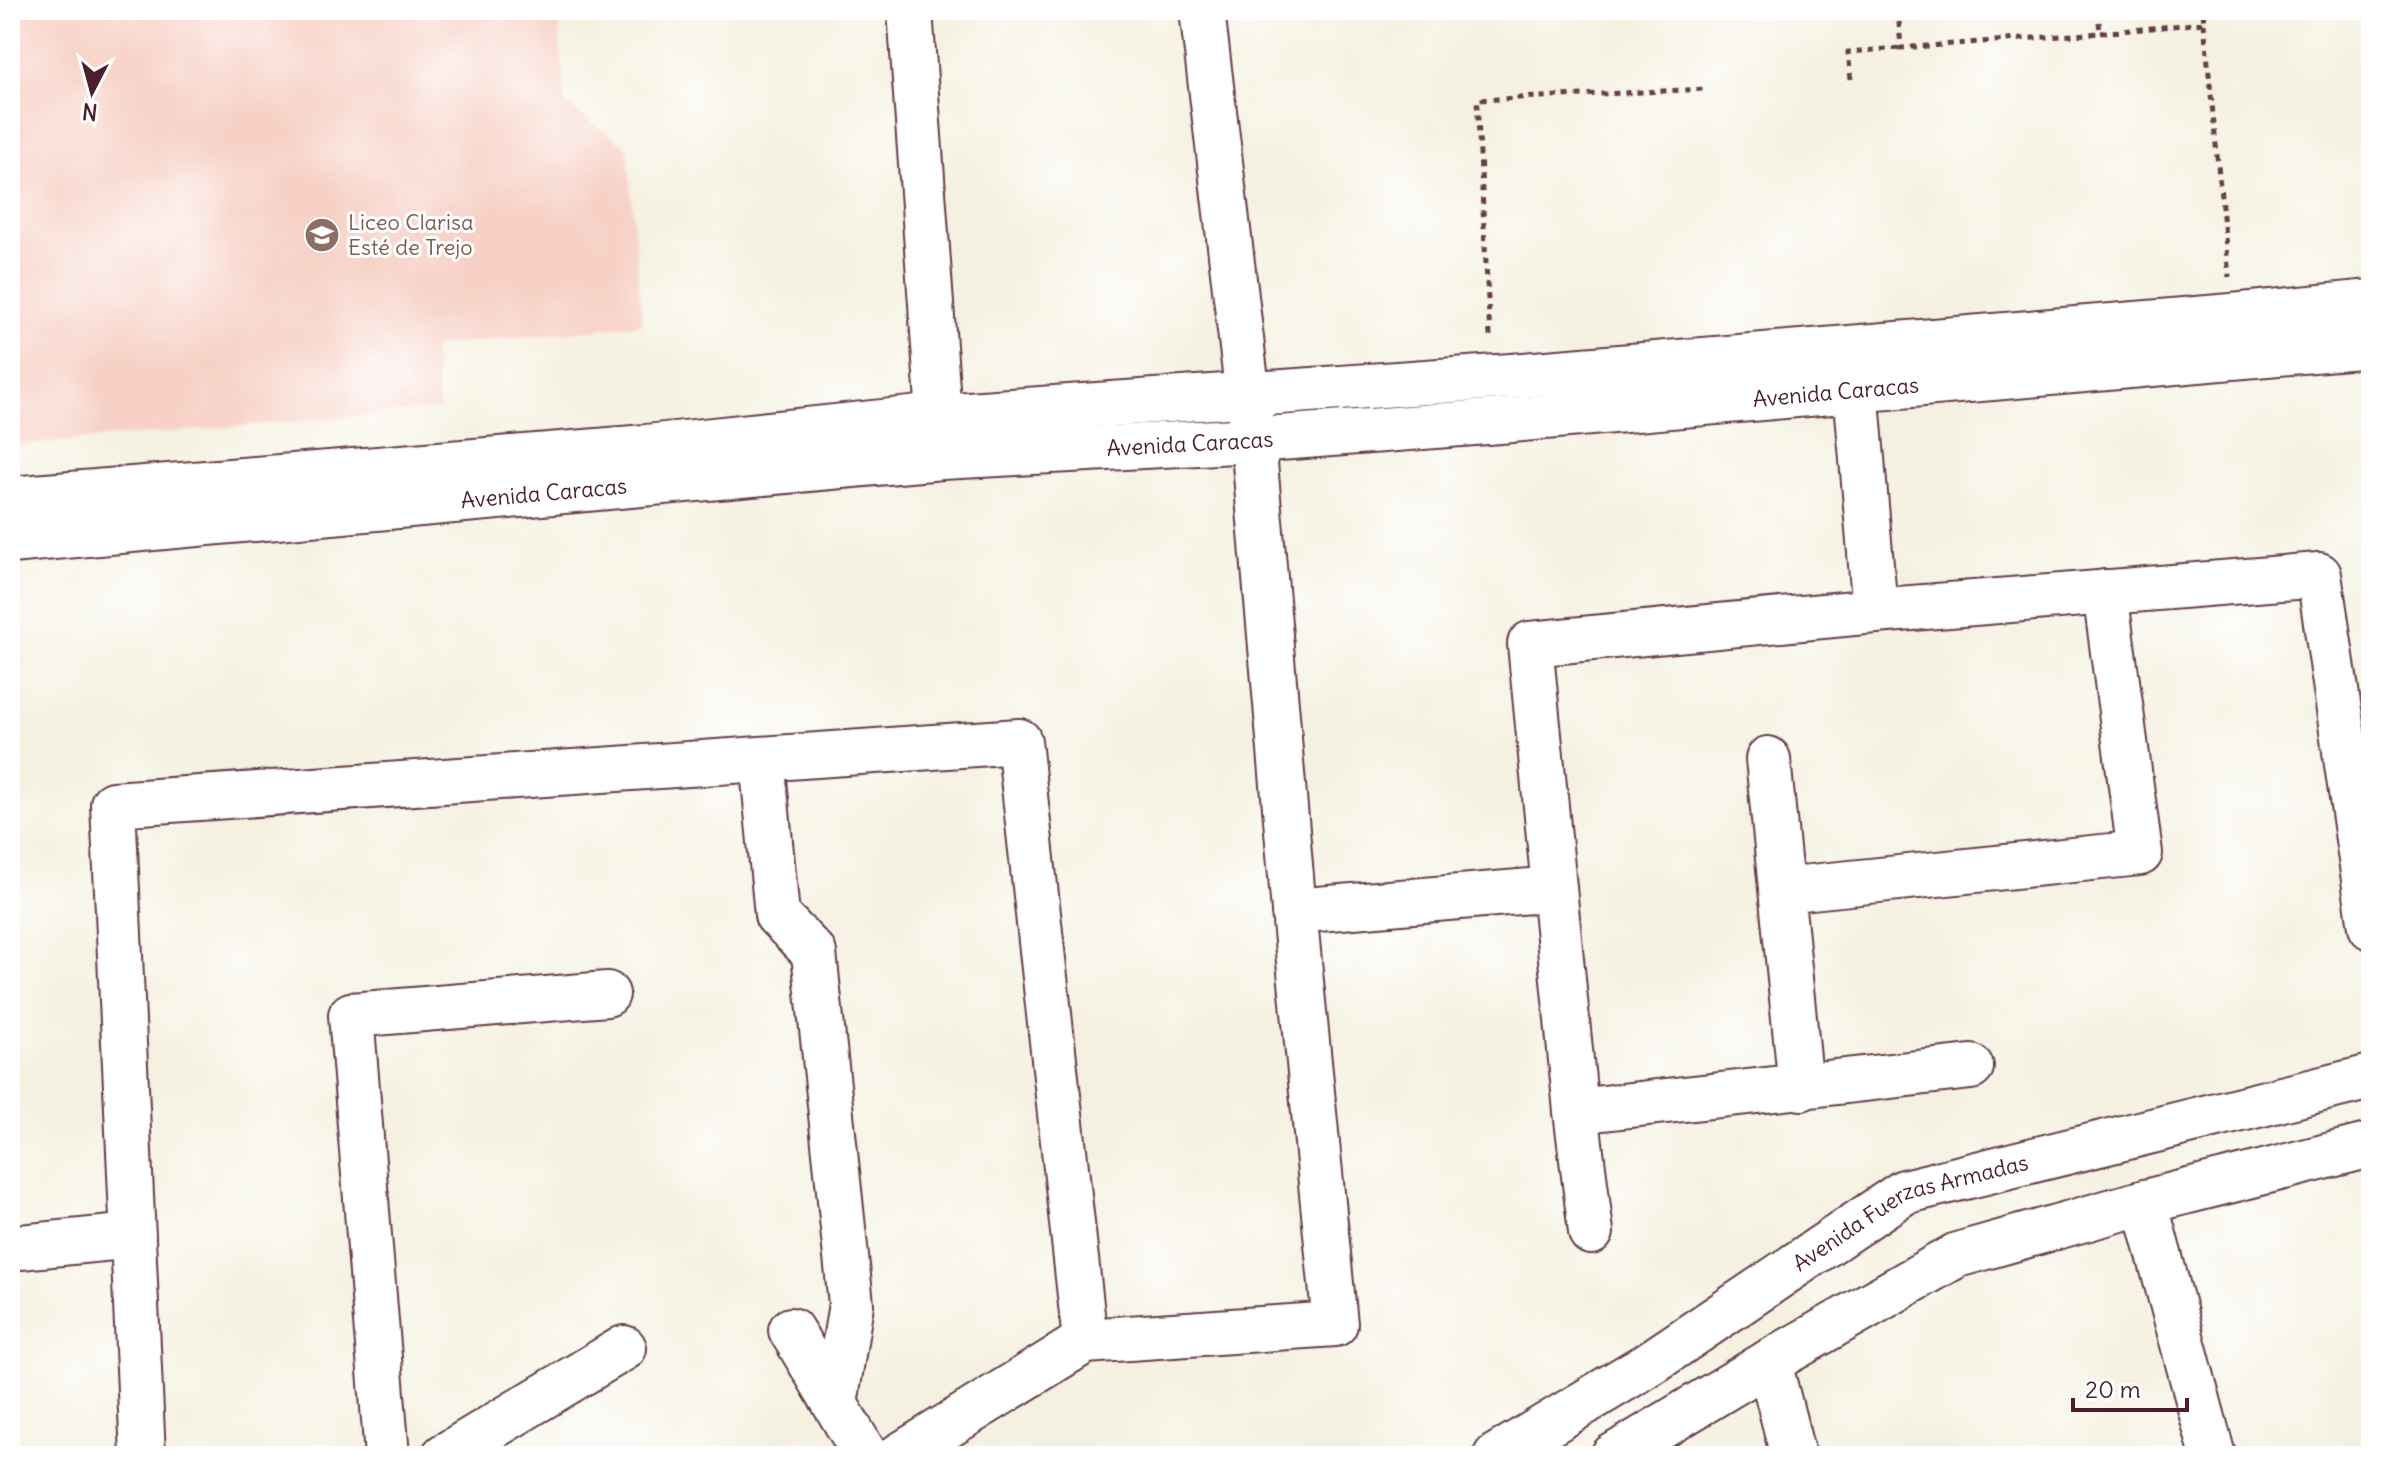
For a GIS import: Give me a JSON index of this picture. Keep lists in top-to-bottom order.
{
  "streets": {
    "street": ["Avenida Caracas", "Avenida Fuerzas Armadas"]
  },
  "places": {
    "school or university": ["Liceo Clarisa Esté de Trejo"]
  },
  "scale_bar": "20 m",
  "north": "bottom"
}
